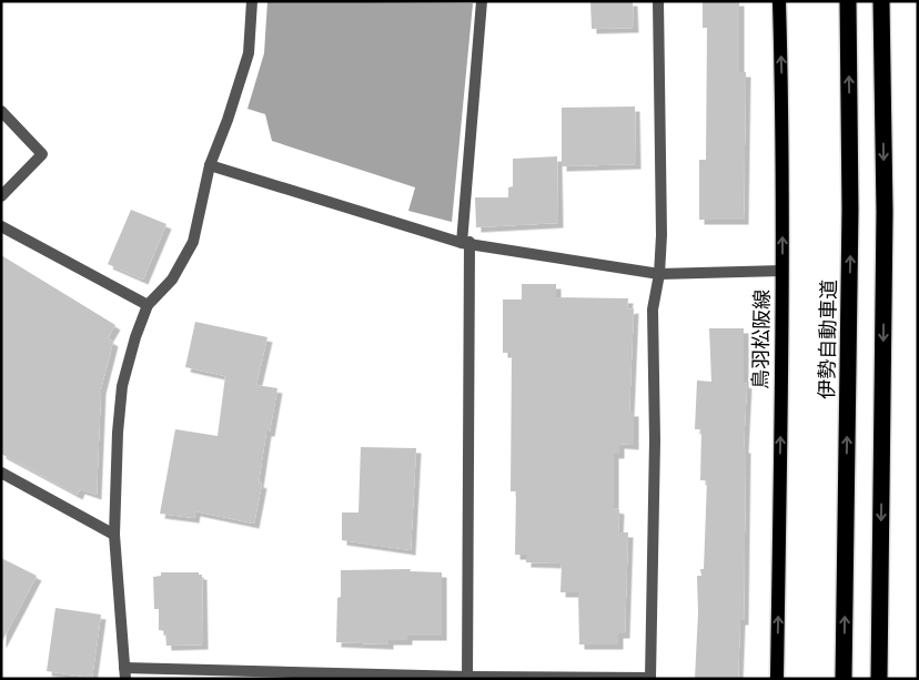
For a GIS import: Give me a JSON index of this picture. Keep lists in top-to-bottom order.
{
  "streets": {
    "highway": ["伊勢自動車道"],
    "main road": ["鳥羽松阪線"]
  },
  "one_way": ["鳥羽松阪線"]
}
